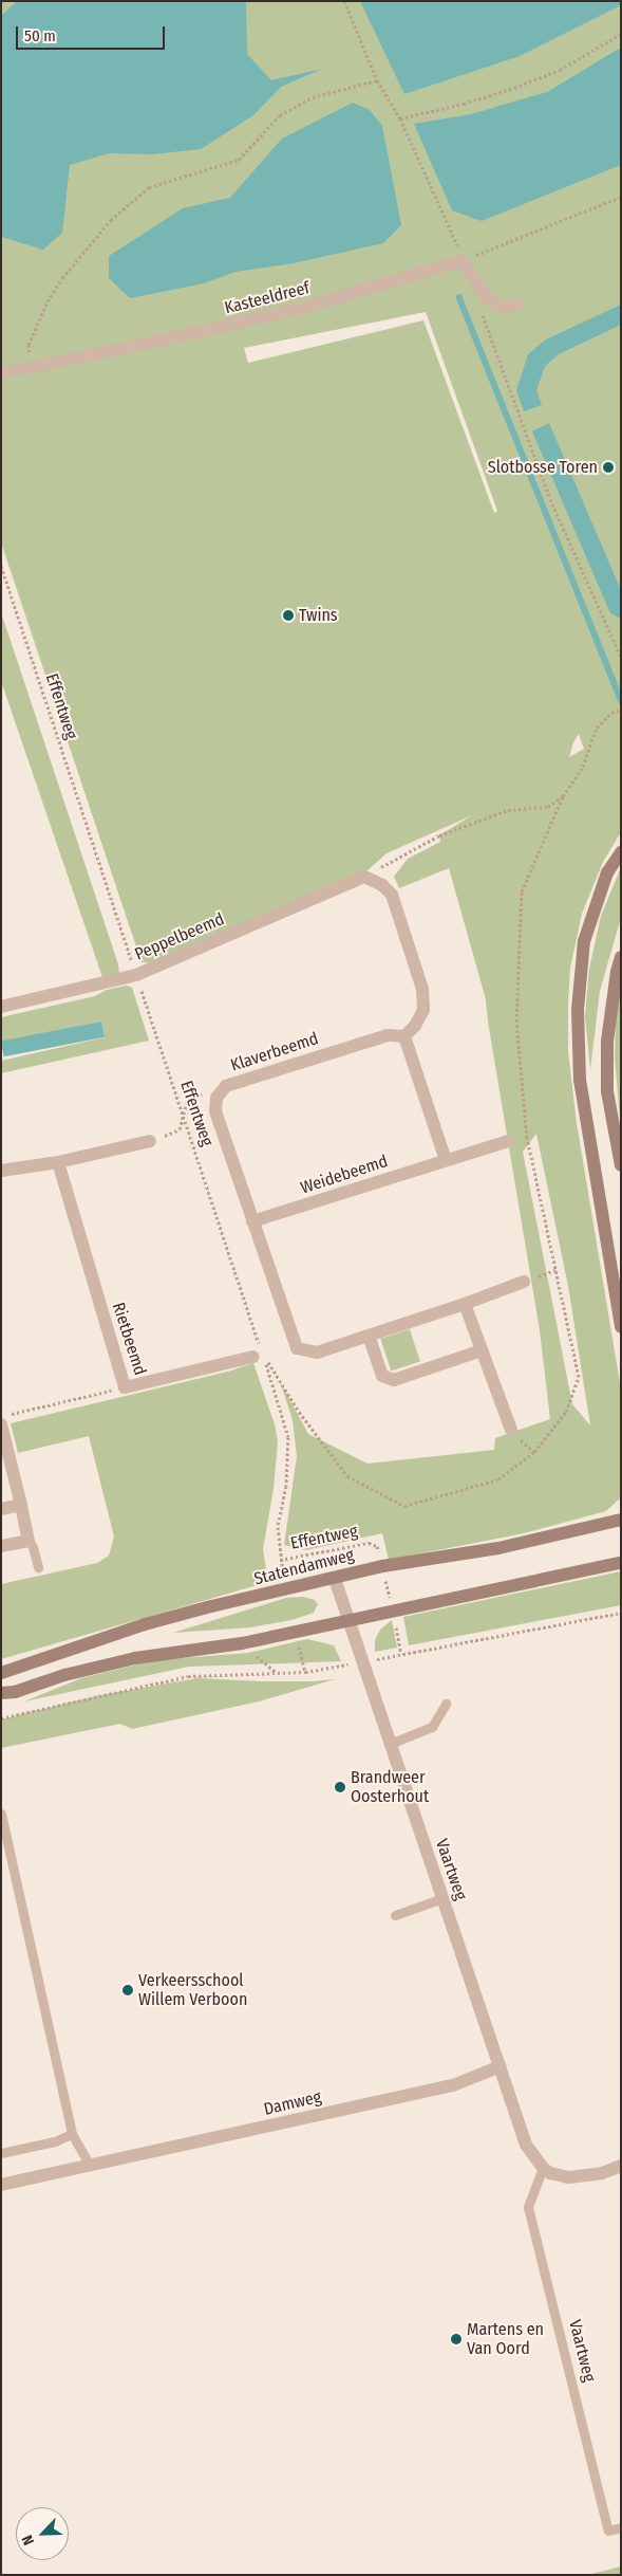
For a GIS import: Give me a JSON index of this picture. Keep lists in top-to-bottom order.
{
  "streets": {
    "main road": ["Statendamweg"],
    "street": [
      "Kasteeldreef",
      "Peppelbeemd",
      "Klaverbeemd",
      "Weidebeemd",
      "Rietbeemd",
      "Vaartweg",
      "Damweg"
    ],
    "path": ["Effentweg"]
  },
  "crossings": [
    ["Effentweg", "Peppelbeemd"],
    ["Effentweg", "Rietbeemd"],
    ["Effentweg", "Statendamweg"],
    ["Statendamweg", "Vaartweg"],
    ["Vaartweg", "Damweg"]
  ],
  "places": [
    "Slotbosse Toren",
    "Twins",
    "Brandweer Oosterhout",
    "Verkeersschool Willem Verboon",
    "Martens en Van Oord"
  ],
  "scale_bar": "50 m",
  "north": "bottom left"
}
